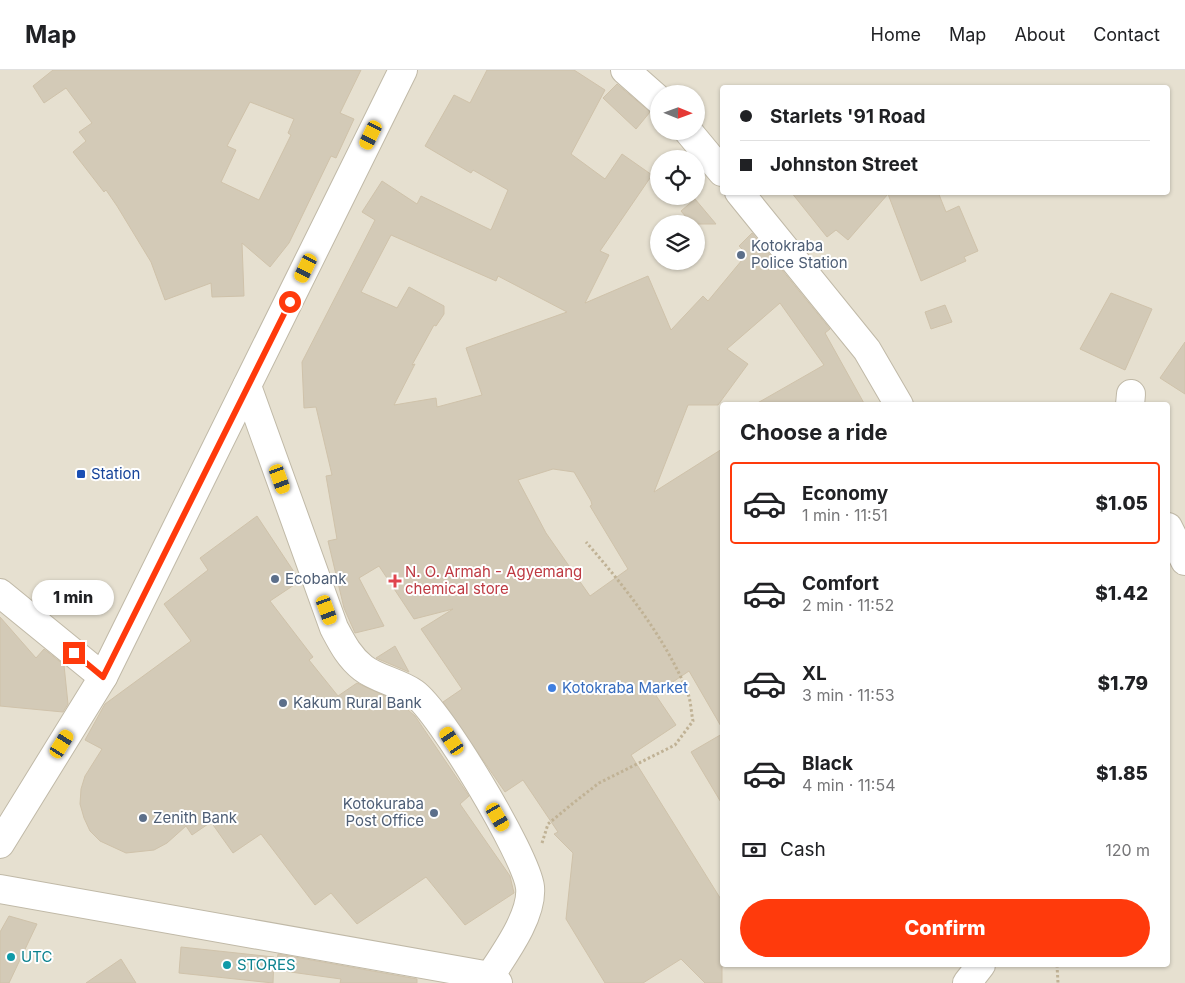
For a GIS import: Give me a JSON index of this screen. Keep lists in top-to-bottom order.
{
  "places": {
    "other": [
      "Kotokraba Police Station",
      "Ecobank",
      "Kotokraba Market",
      "Kakum Rural Bank",
      "Kotokuraba Post Office",
      "Zenith Bank",
      "UTC",
      "STORES"
    ],
    "transit": ["Station"],
    "health": ["N. O. Armah - Agyemang chemical store"]
  },
  "north": "right",
  "page": {
    "header": "Map",
    "nav": [
      "Home",
      "Map",
      "About",
      "Contact"
    ],
    "banner": ["Starlets '91 Road", "Johnston Street"],
    "heading": "Choose a ride",
    "list": [
      {
        "name": "Economy",
        "note": "1 min · 11:51",
        "value": "$1.05"
      },
      {
        "name": "Comfort",
        "note": "2 min · 11:52",
        "value": "$1.42"
      },
      {
        "name": "XL",
        "note": "3 min · 11:53",
        "value": "$1.79"
      },
      {
        "name": "Black",
        "note": "4 min · 11:54",
        "value": "$1.85"
      }
    ],
    "bubble": "1 min",
    "pay": ["Cash", "120 m"],
    "buttons": "Confirm"
  }
}
